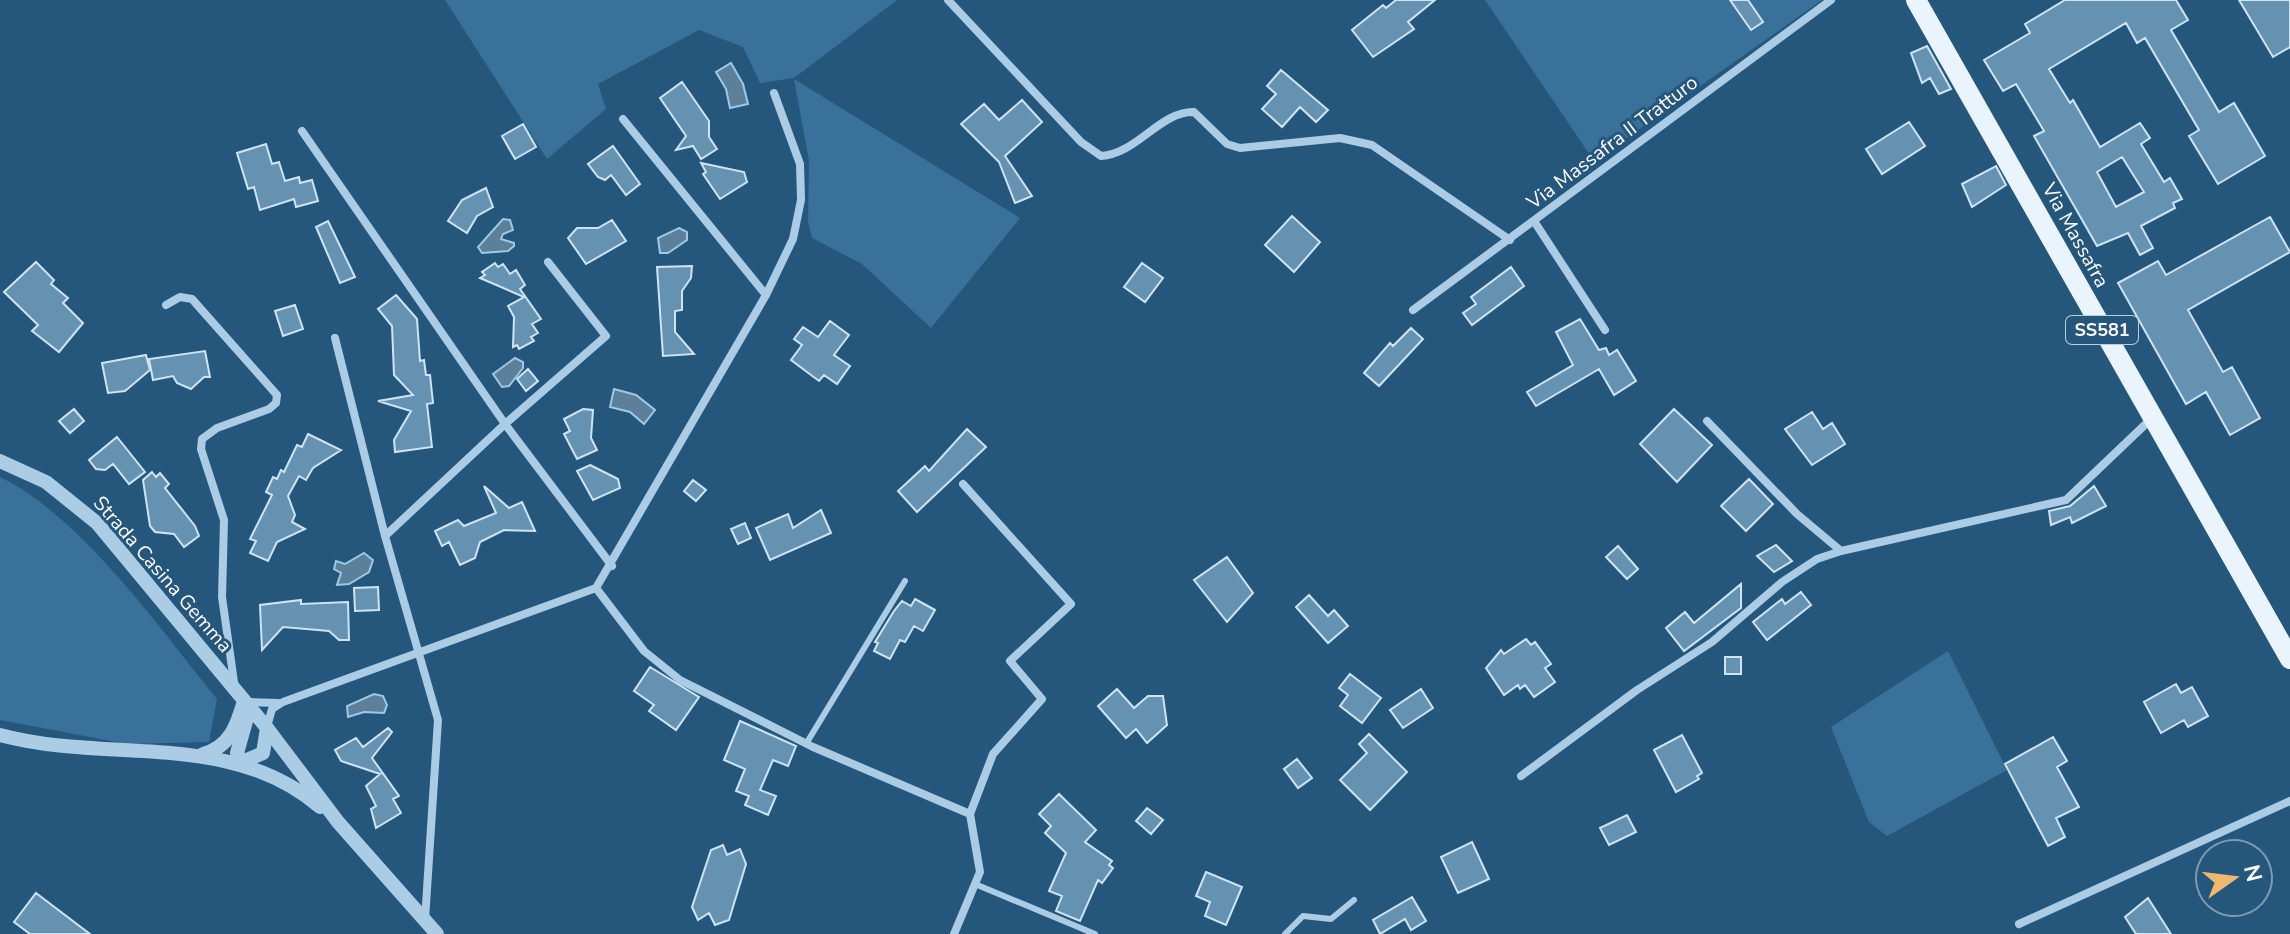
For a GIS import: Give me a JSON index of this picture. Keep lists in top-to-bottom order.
{
  "streets": {
    "main road": ["Via Massafra", "SS581"],
    "street": ["Via Massafra II Tratturo", "Strada Casina Gemma"]
  },
  "north": "right"
}
